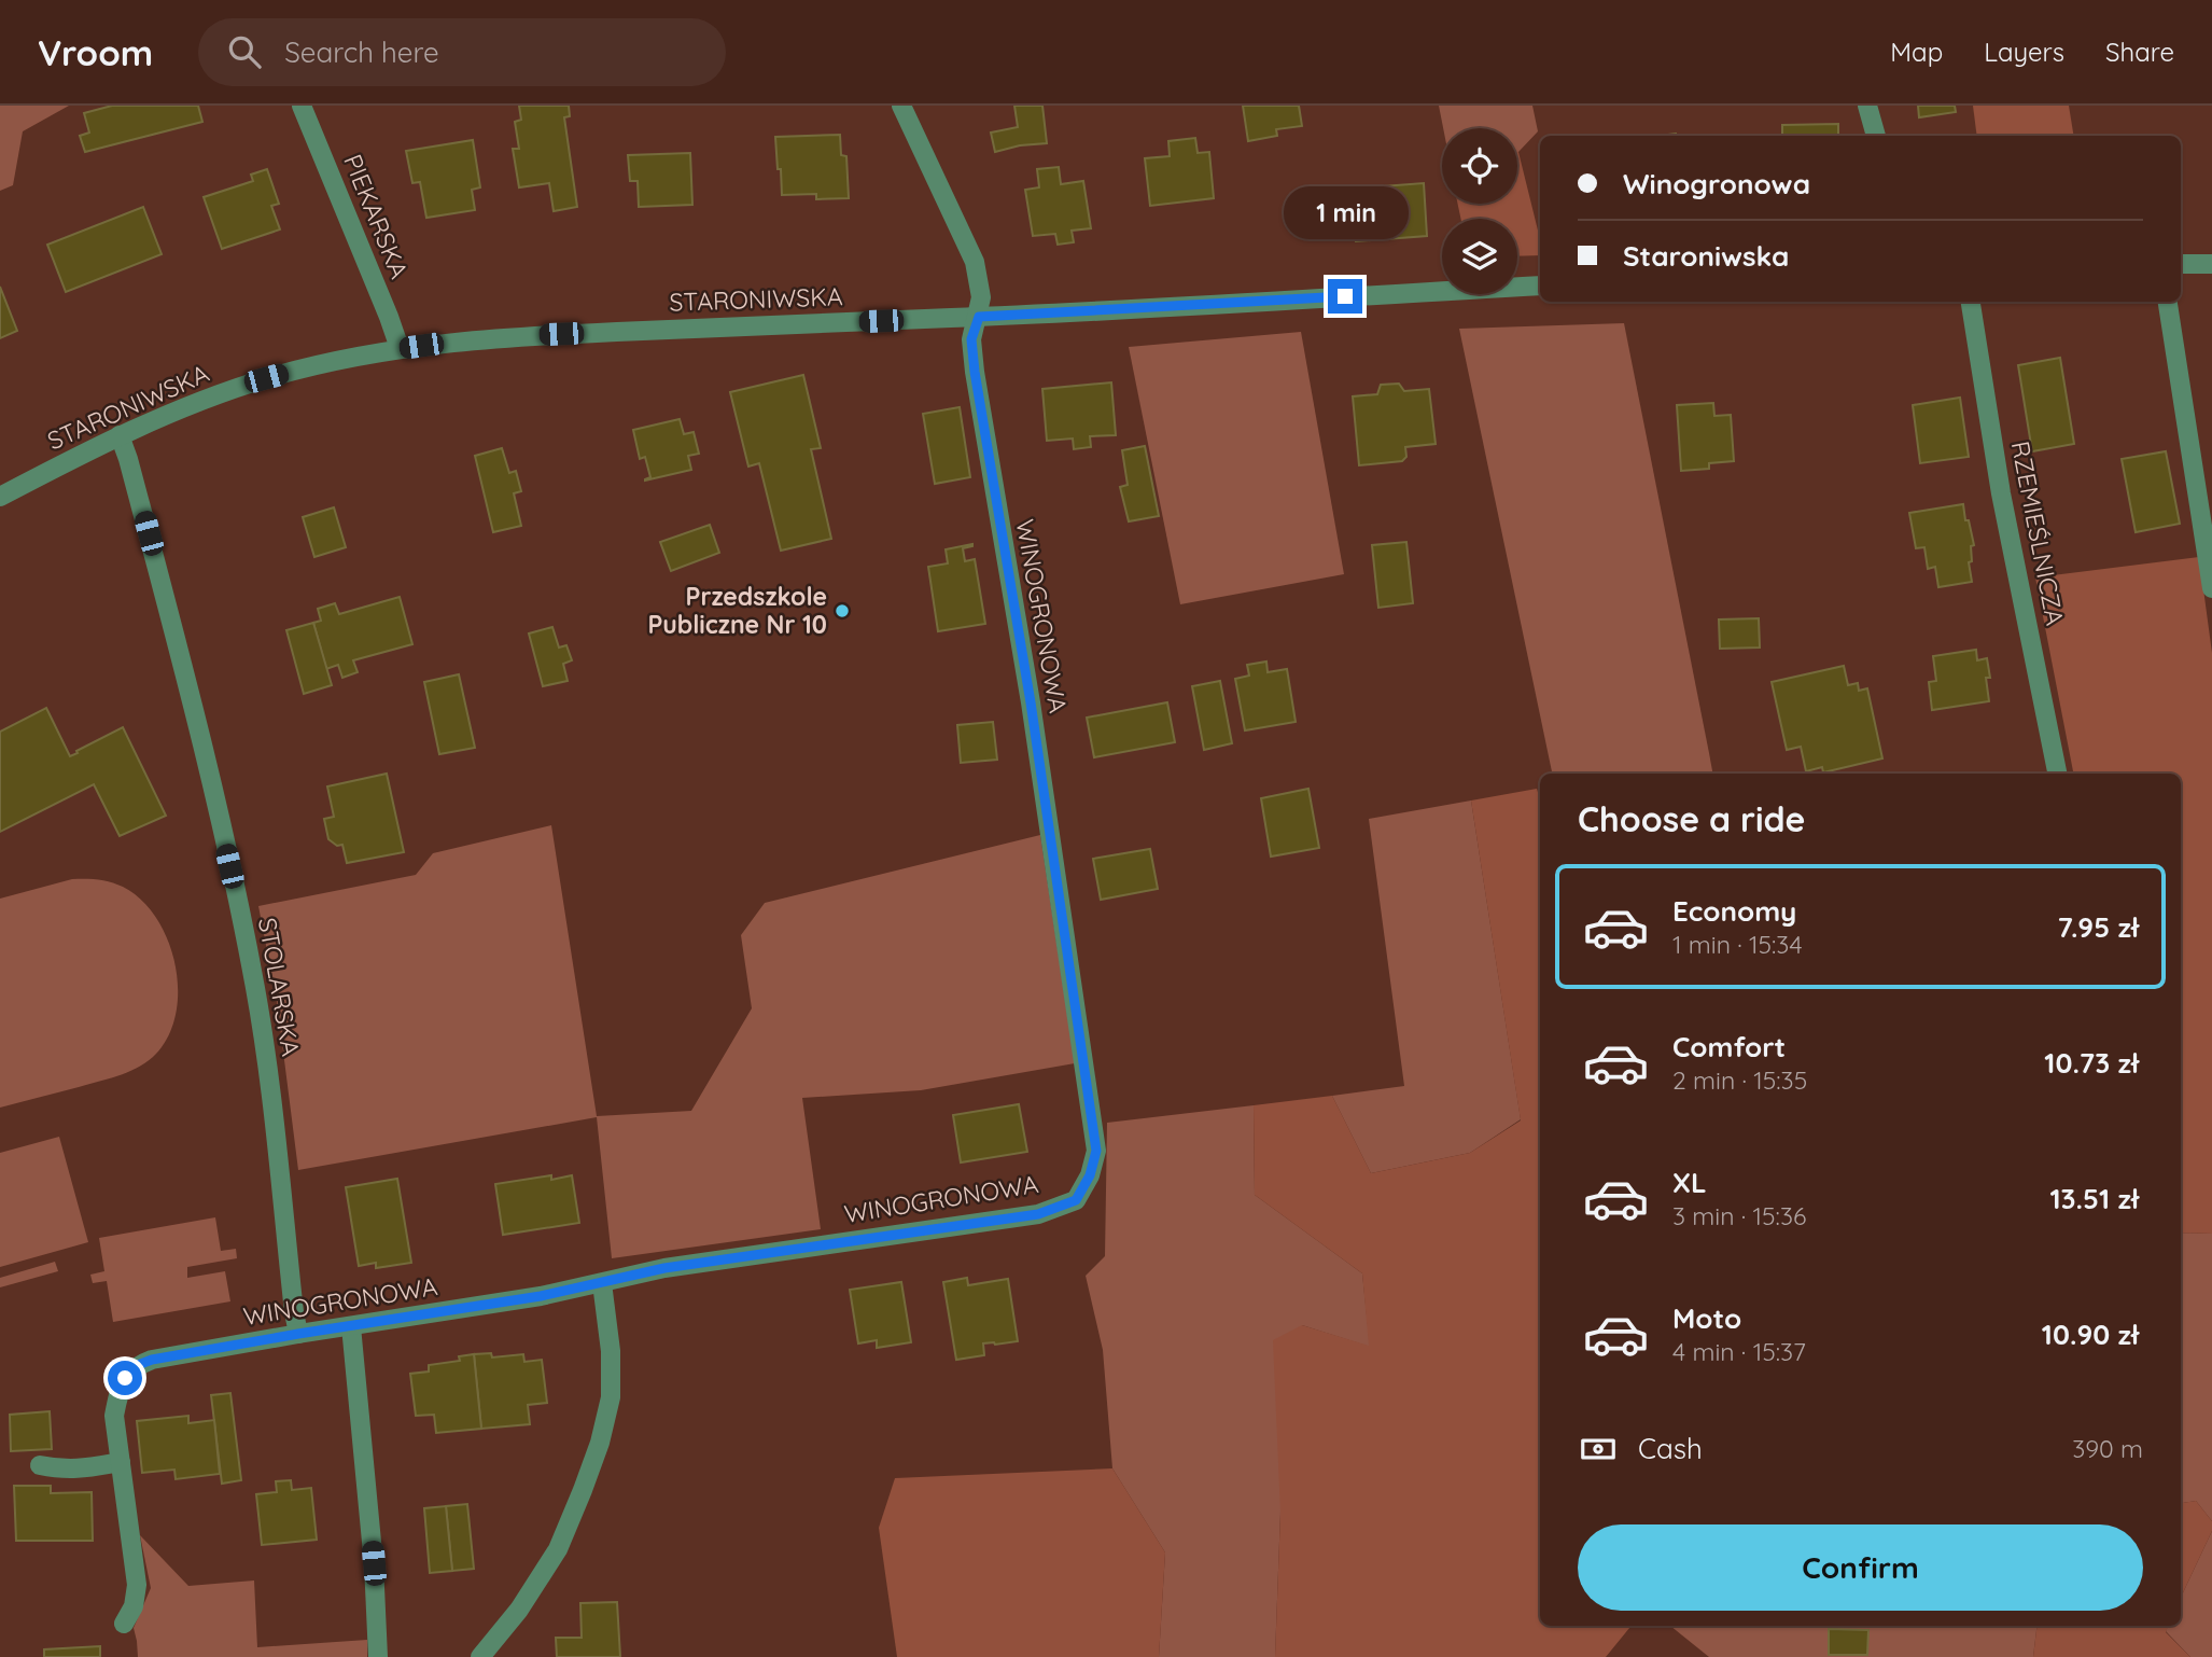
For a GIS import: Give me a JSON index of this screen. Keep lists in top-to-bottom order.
{
  "streets": {
    "street": [
      "PIEKARSKA",
      "STARONIWSKA",
      "RZEMIEŚLNICZA",
      "WINOGRONOWA",
      "STOLARSKA"
    ]
  },
  "crossings": [
    ["PIEKARSKA", "STARONIWSKA"],
    ["STARONIWSKA", "WINOGRONOWA"],
    ["STARONIWSKA", "STOLARSKA"],
    ["WINOGRONOWA", "STOLARSKA"]
  ],
  "places": ["Przedszkole Publiczne Nr 10"],
  "page": {
    "header": "Vroom",
    "search": "Search here",
    "nav": ["Map", "Layers", "Share"],
    "banner": ["Winogronowa", "Staroniwska"],
    "bubble": "1 min",
    "heading": "Choose a ride",
    "list": [
      {
        "name": "Economy",
        "note": "1 min · 15:34",
        "value": "7.95 zł"
      },
      {
        "name": "Comfort",
        "note": "2 min · 15:35",
        "value": "10.73 zł"
      },
      {
        "name": "XL",
        "note": "3 min · 15:36",
        "value": "13.51 zł"
      },
      {
        "name": "Moto",
        "note": "4 min · 15:37",
        "value": "10.90 zł"
      }
    ],
    "pay": ["Cash", "390 m"],
    "buttons": "Confirm"
  }
}
